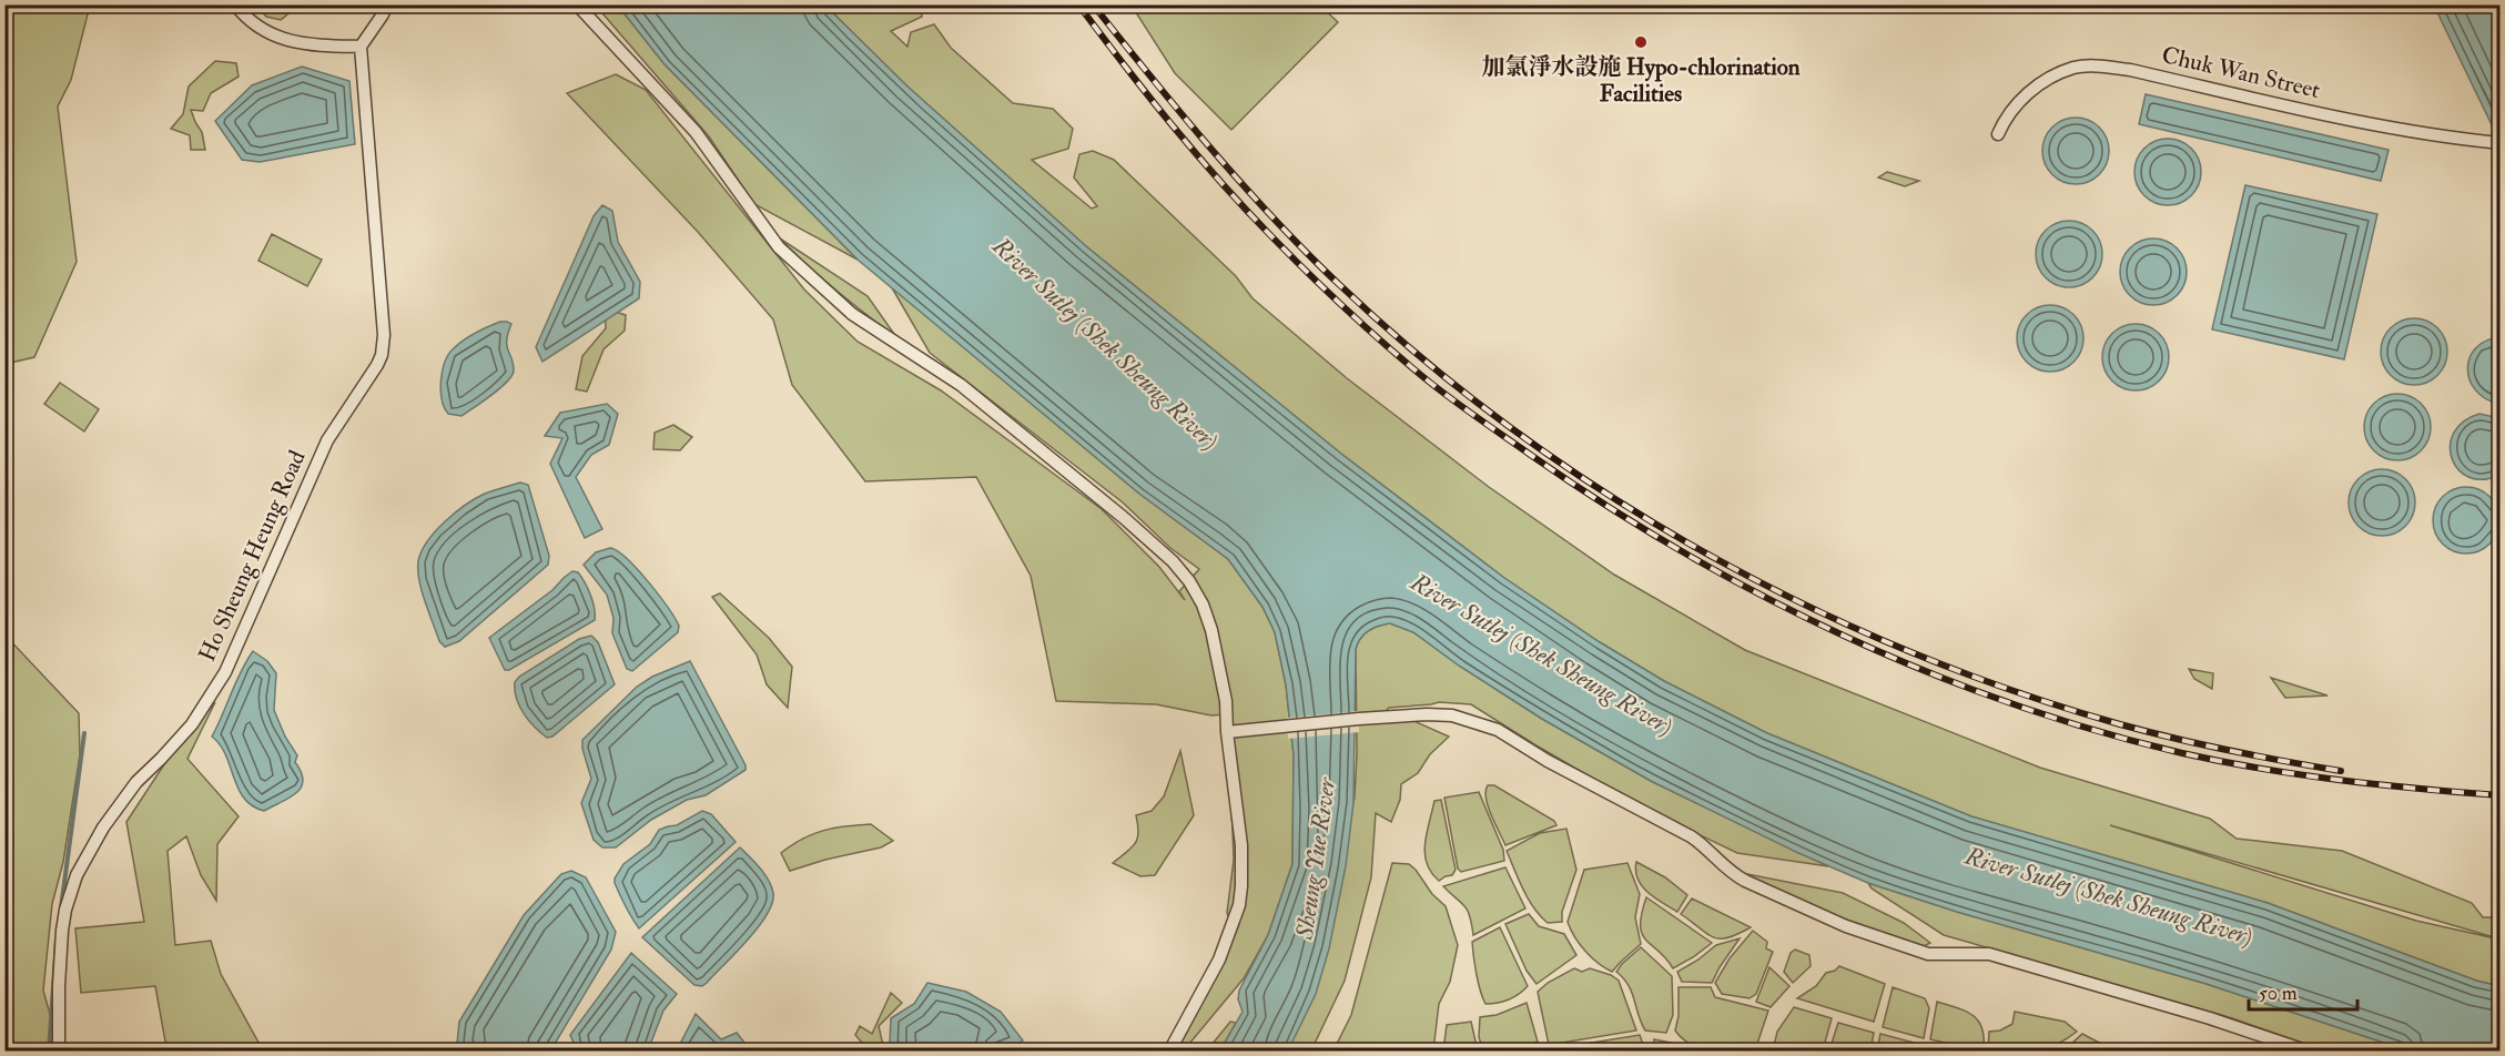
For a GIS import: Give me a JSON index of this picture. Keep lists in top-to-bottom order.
{
  "streets": {
    "street": ["Chuk Wan Street", "Ho Sheung Heung Road"]
  },
  "water": ["River Sutlej (Shek Sheung River)", "Sheung Yue River"],
  "places": ["加氯淨水設施 Hypo-chlorination Facilities"],
  "scale_bar": "50 m"
}
